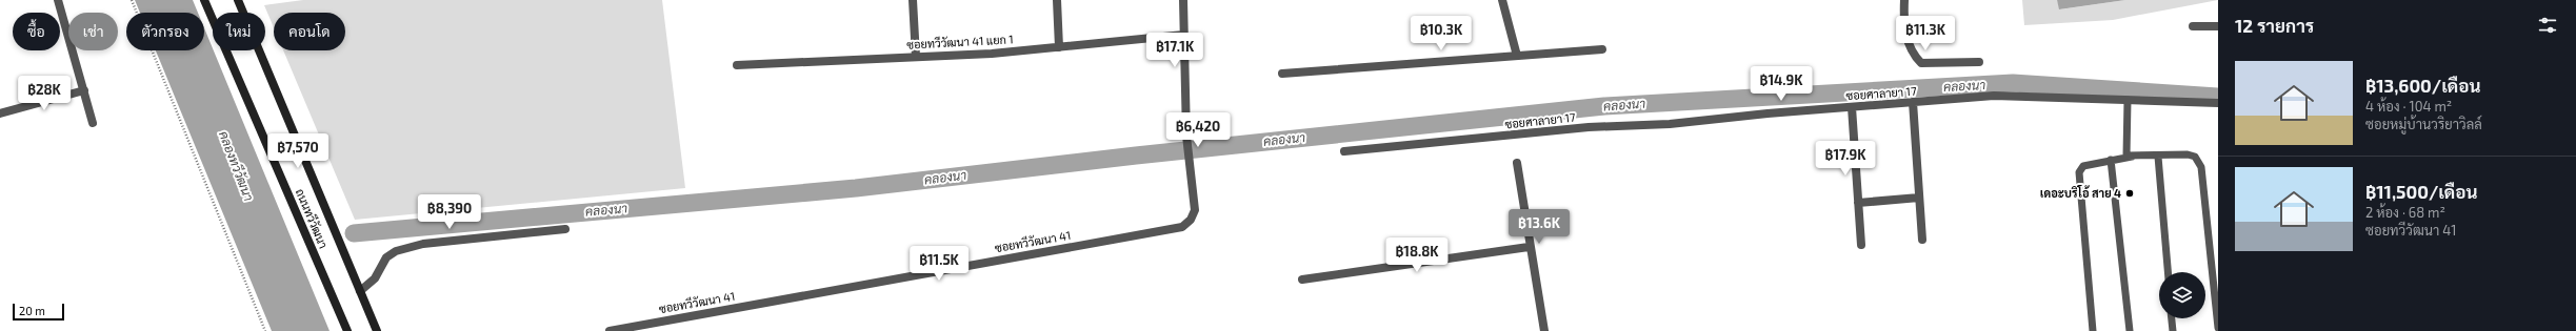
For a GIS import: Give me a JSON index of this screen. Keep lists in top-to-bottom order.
{
  "streets": {
    "main road": ["ถนนทวีวัฒนา"],
    "street": ["ซอยทวีวัฒนา 41 แยก 1", "ซอยศาลายา 17", "ซอยทวีวัฒนา 41"]
  },
  "crossings": [
    ["ซอยทวีวัฒนา 41 แยก 1", "ซอยทวีวัฒนา 41"]
  ],
  "water": ["คลองนา", "คลองทวีวัฒนา"],
  "places": ["เดอะบริโอ้ สาย 4"],
  "scale_bar": "20 m",
  "page": {
    "heading": "12 รายการ",
    "chip": [
      "ซื้อ",
      "เช่า",
      "ตัวกรอง",
      "ใหม่",
      "คอนโด"
    ],
    "price": [
      "฿10.3K",
      "฿11.3K",
      "฿17.1K",
      "฿14.9K",
      "฿28K",
      "฿6,420",
      "฿7,570",
      "฿17.9K",
      "฿8,390",
      "฿13.6K",
      "฿18.8K",
      "฿11.5K"
    ],
    "list": [
      {
        "name": "฿13,600/เดือน",
        "note": "4 ห้อง · 104 m² · ซอยหมู่บ้านวริยาวิลล์"
      },
      {
        "name": "฿11,500/เดือน",
        "note": "2 ห้อง · 68 m² · ซอยทวีวัฒนา 41"
      }
    ],
    "scale": "20 m"
  }
}
